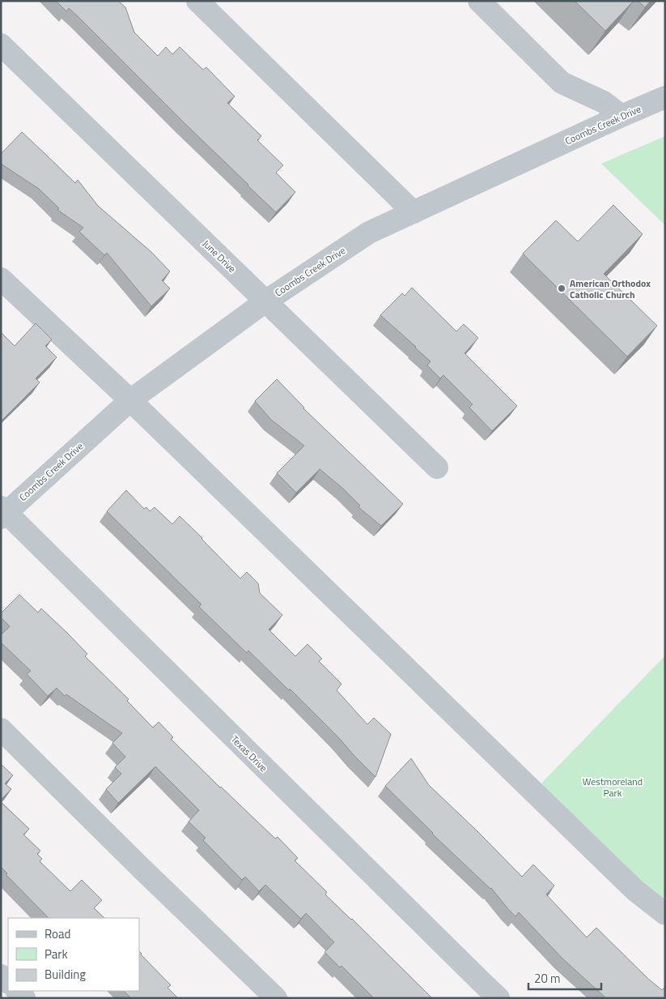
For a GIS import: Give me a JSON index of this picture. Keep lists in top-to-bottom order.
{
  "streets": {
    "street": ["Coombs Creek Drive", "June Drive", "Texas Drive"]
  },
  "crossings": [
    ["Coombs Creek Drive", "June Drive"],
    ["Coombs Creek Drive", "Texas Drive"]
  ],
  "parks": ["Westmoreland Park"],
  "places": ["American Orthodox Catholic Church"],
  "legend": ["Road", "Park", "Building"],
  "scale_bar": "20 m"
}
